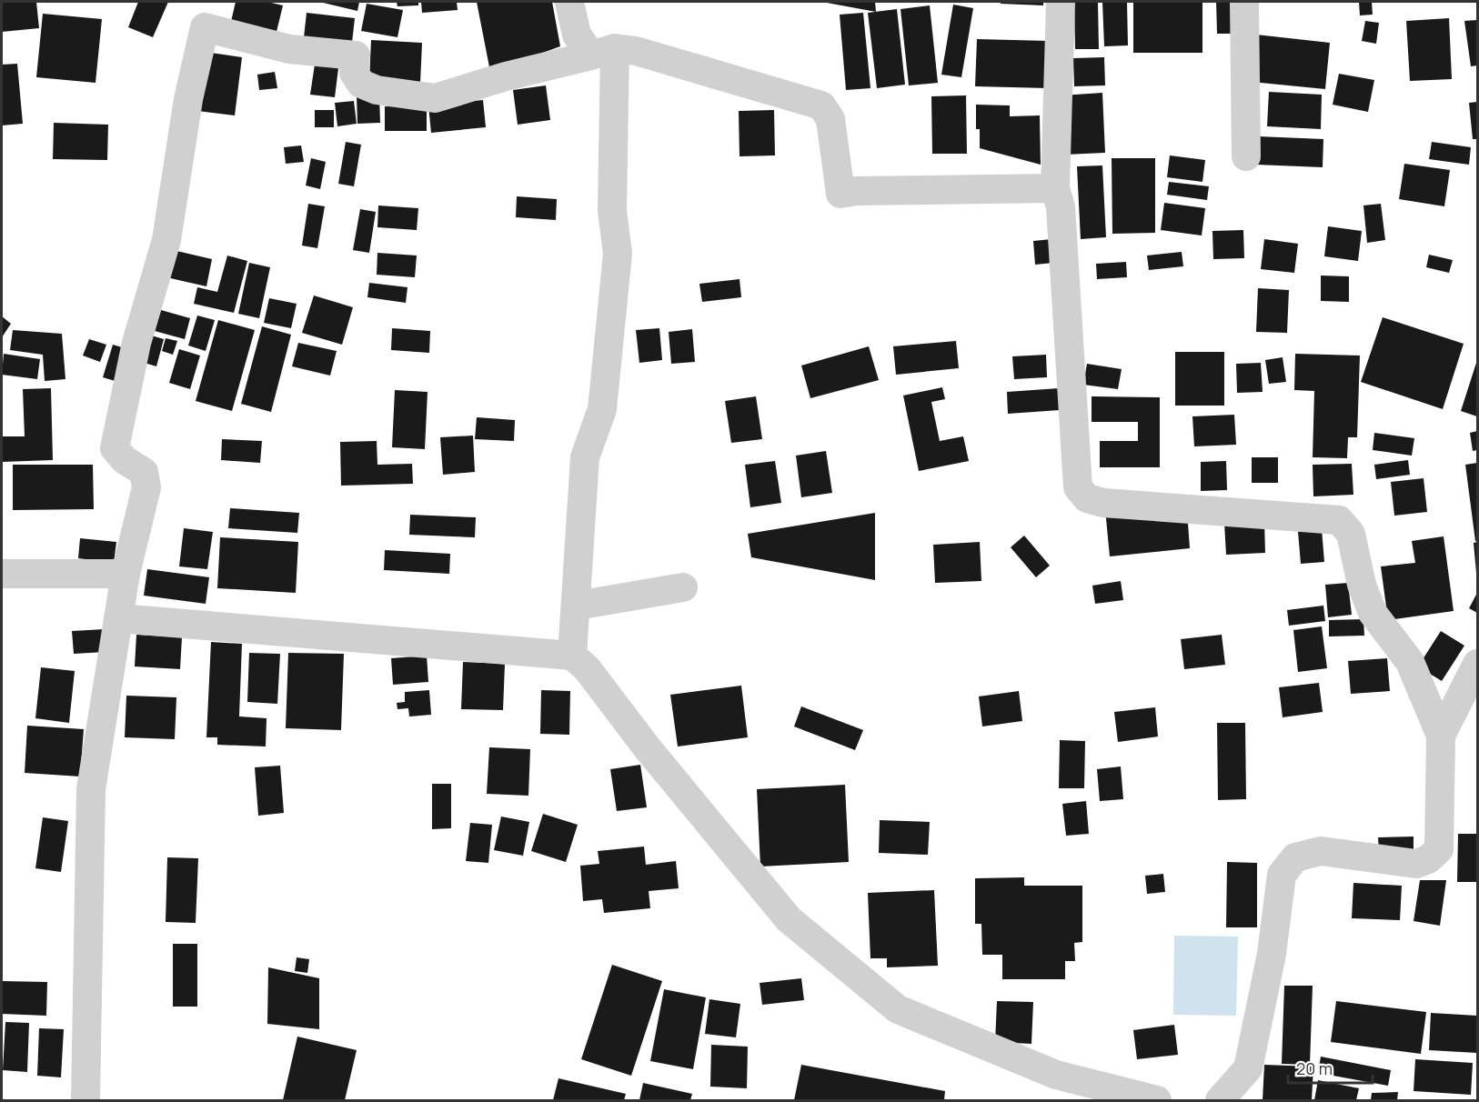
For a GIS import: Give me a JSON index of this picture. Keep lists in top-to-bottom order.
{
  "scale_bar": "20 m"
}
